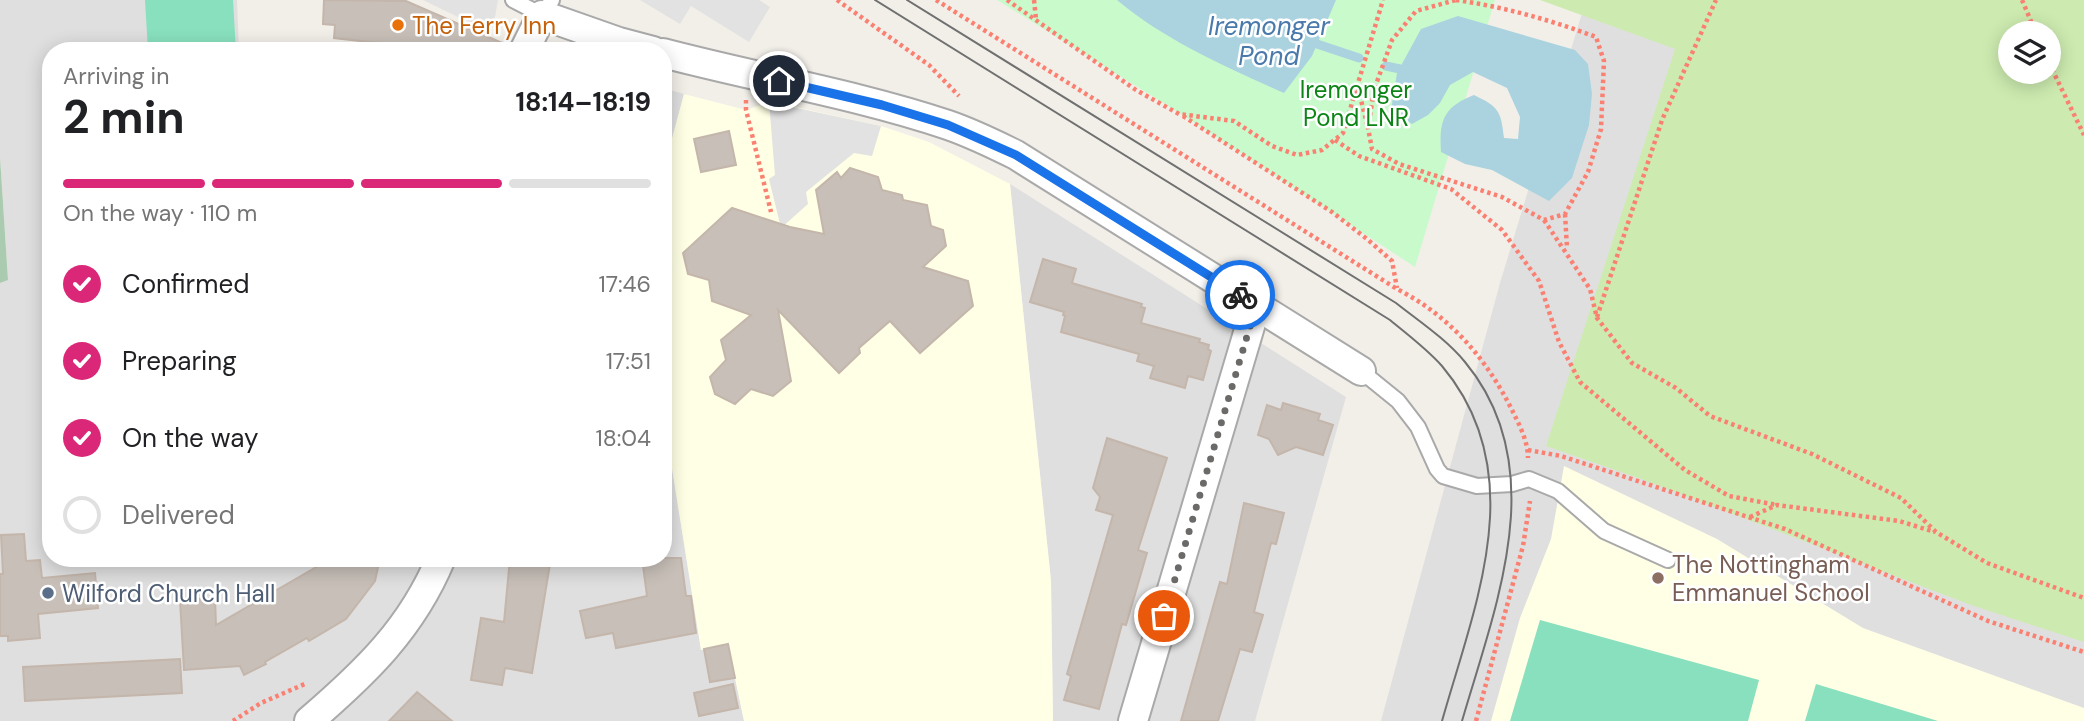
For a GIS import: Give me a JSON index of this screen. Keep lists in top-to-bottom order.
{
  "water": ["Iremonger Pond"],
  "parks": ["Iremonger Pond LNR"],
  "places": ["The Ferry Inn", "The Nottingham Emmanuel School", "Wilford Church Hall"],
  "page": {
    "heading": ["2 min", "Arriving in", "18:14–18:19"],
    "bar": "On the way · 110 m",
    "list": [
      ["Confirmed", "17:46"],
      ["Preparing", "17:51"],
      ["On the way", "18:04"],
      "Delivered"
    ]
  }
}
